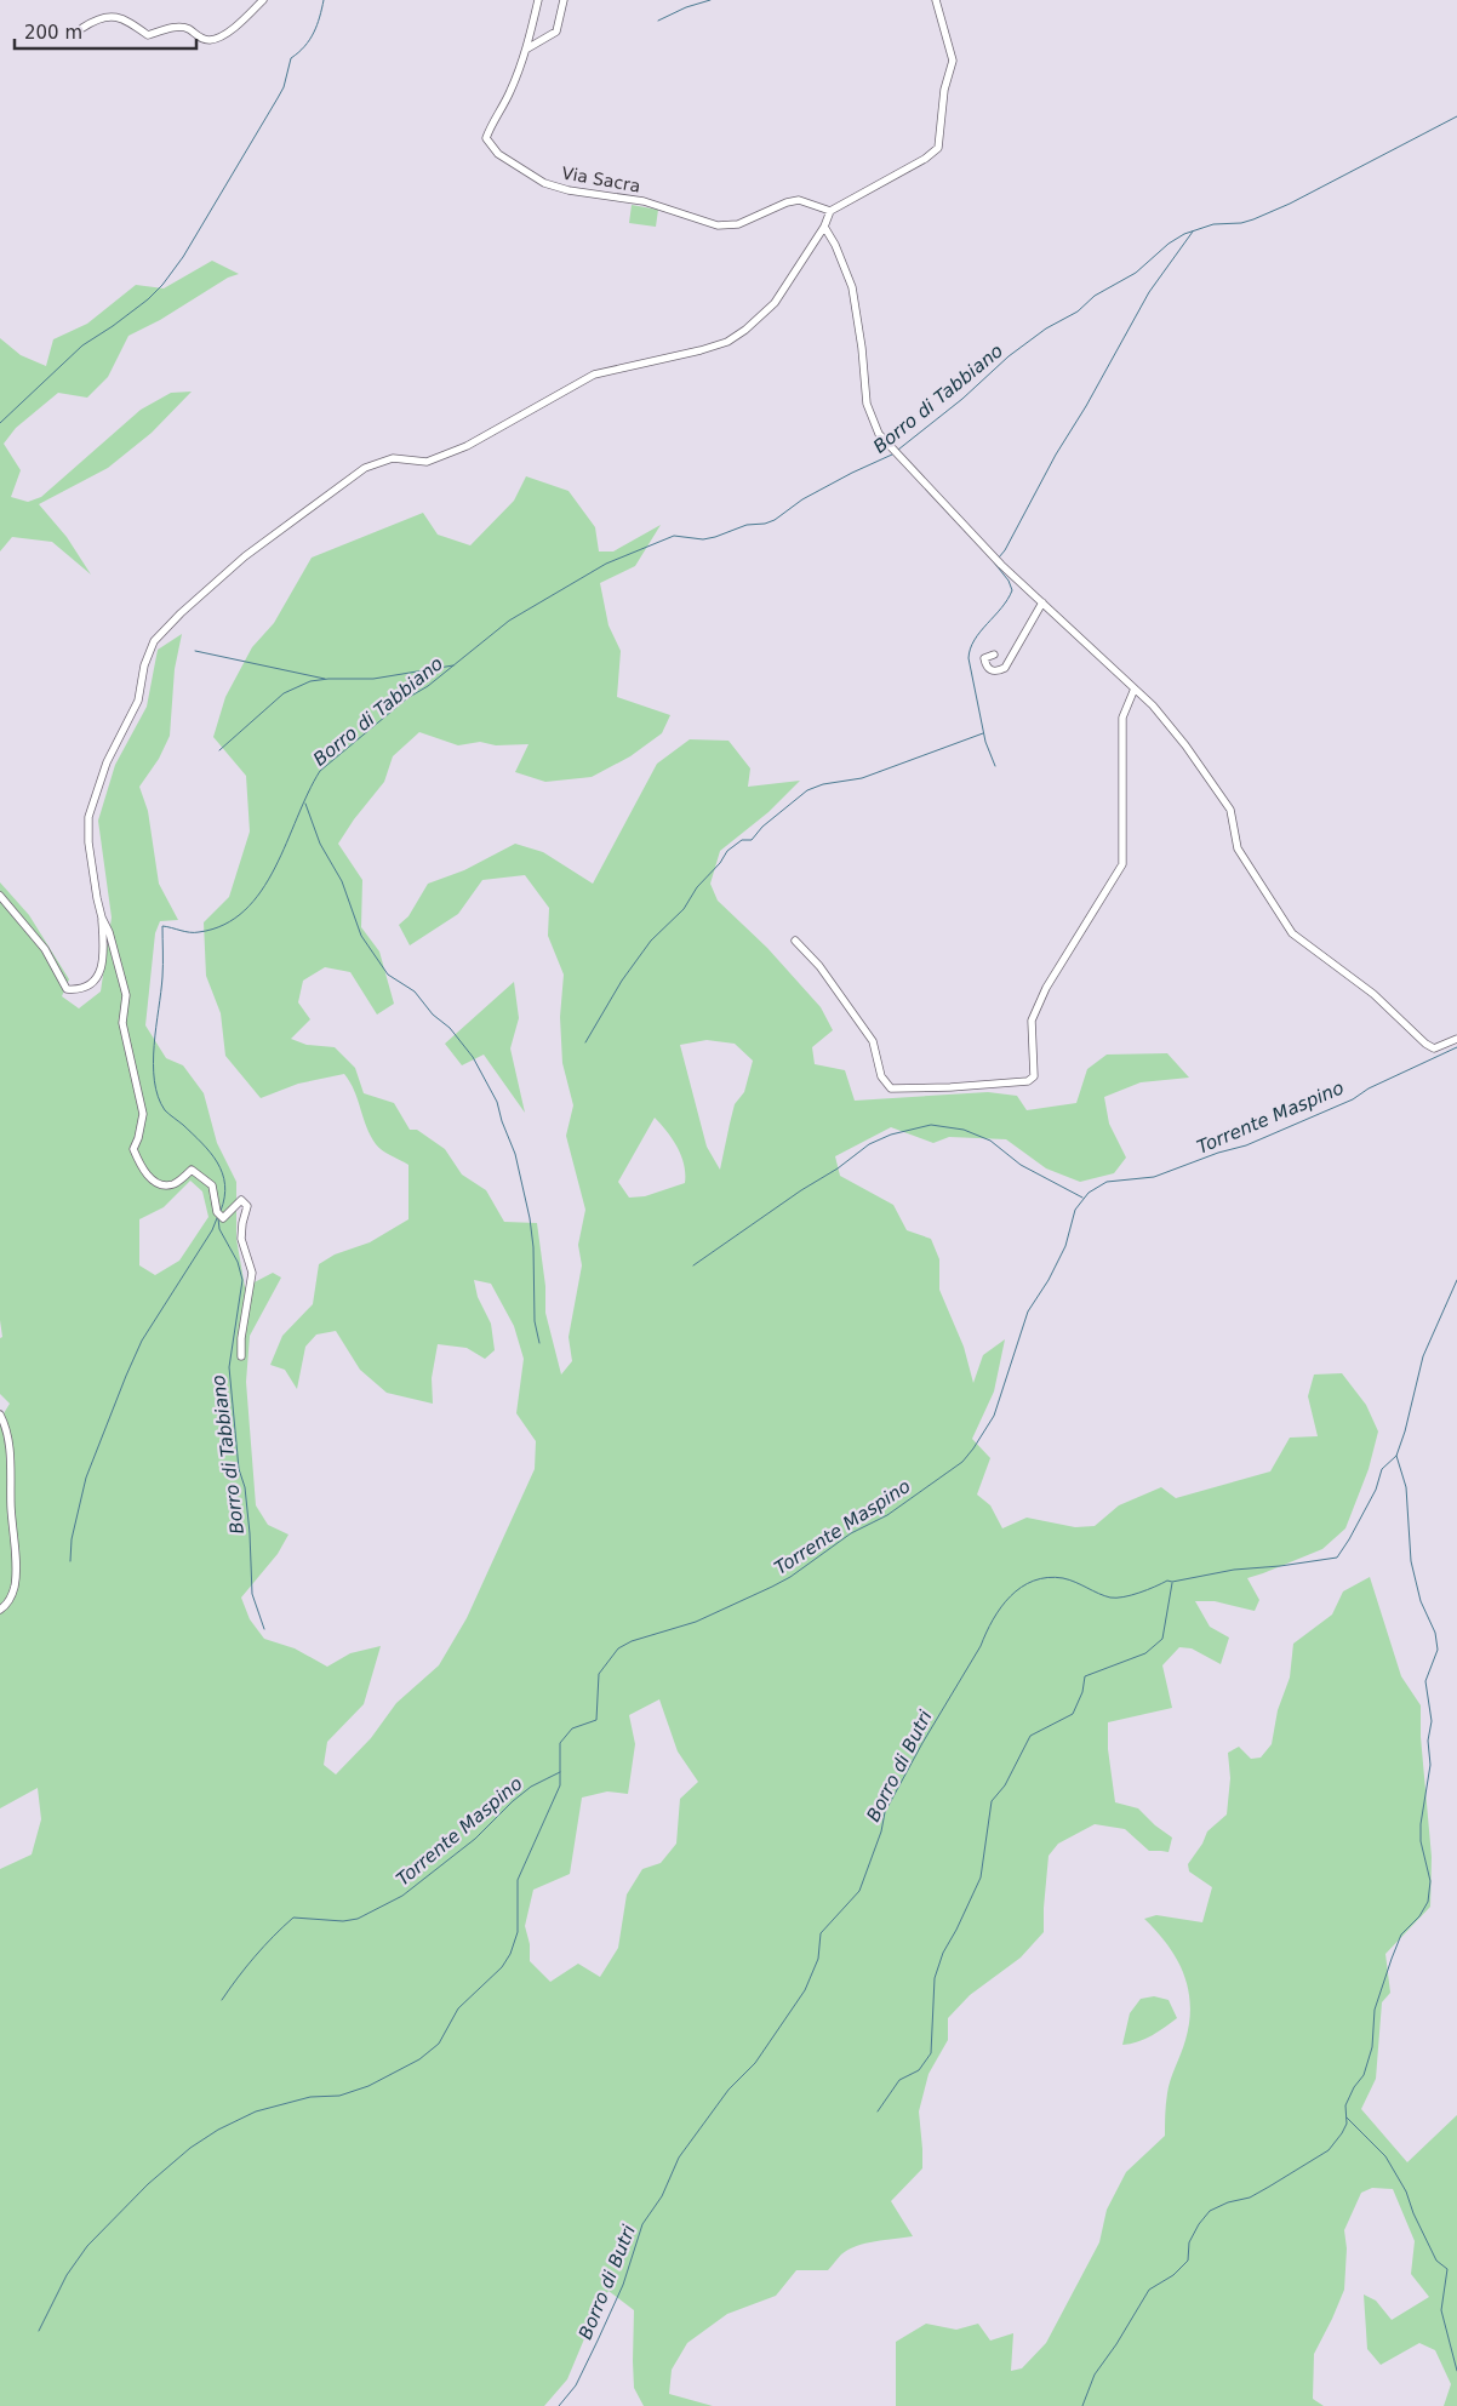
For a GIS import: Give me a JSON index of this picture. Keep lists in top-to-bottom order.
{
  "streets": {
    "street": ["Via Sacra"]
  },
  "water": ["Borro di Tabbiano", "Torrente Maspino", "Borro di Butri"],
  "scale_bar": "200 m"
}
